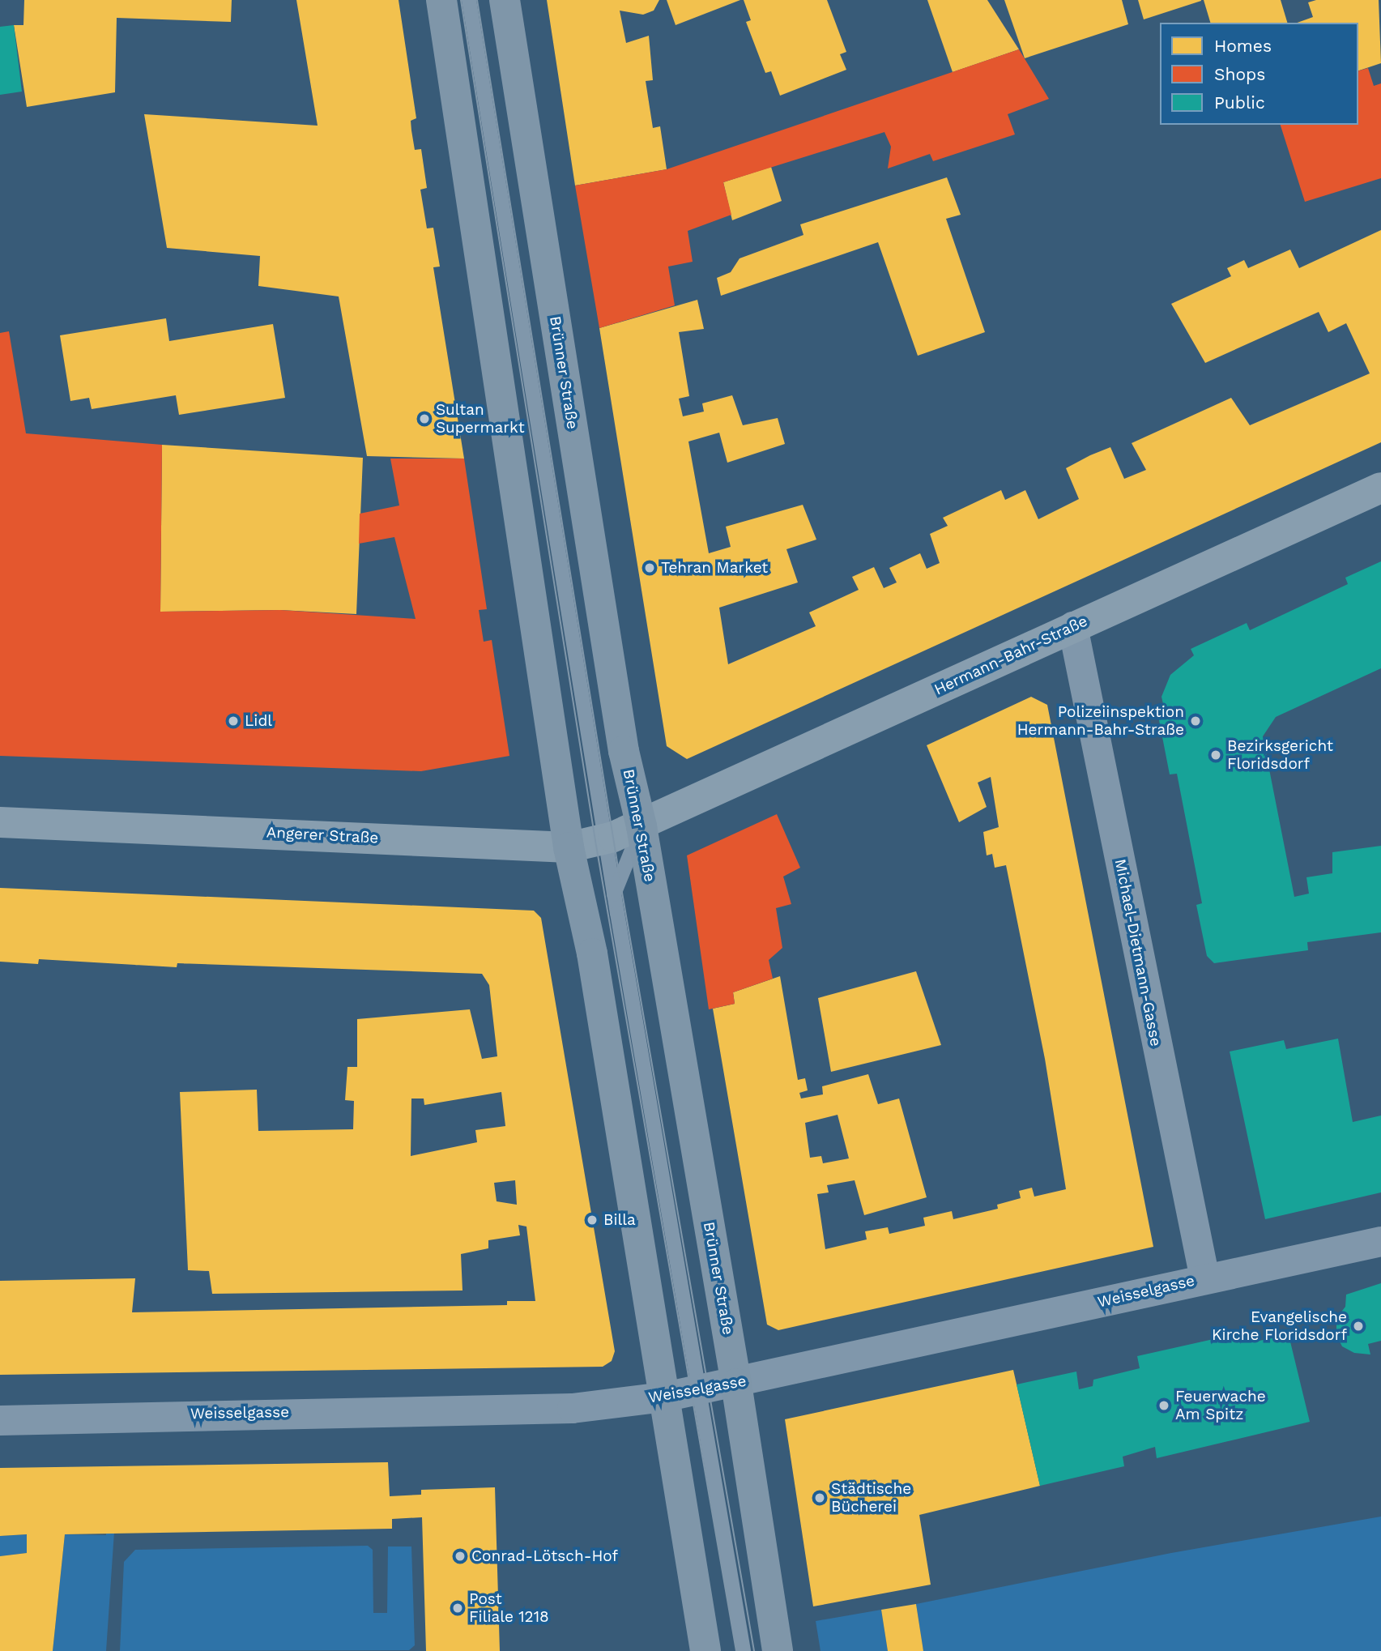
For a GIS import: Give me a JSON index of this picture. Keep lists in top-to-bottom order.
{
  "streets": {
    "main road": ["Brünner Straße", "Hermann-Bahr-Straße", "Angerer Straße"],
    "street": ["Michael-Dietmann-Gasse", "Weisselgasse"]
  },
  "crossings": [
    ["Brünner Straße", "Hermann-Bahr-Straße"],
    ["Brünner Straße", "Angerer Straße"],
    ["Brünner Straße", "Weisselgasse"],
    ["Hermann-Bahr-Straße", "Angerer Straße"],
    ["Hermann-Bahr-Straße", "Michael-Dietmann-Gasse"],
    ["Michael-Dietmann-Gasse", "Weisselgasse"]
  ],
  "places": [
    "Sultan Supermarkt",
    "Tehran Market",
    "Lidl",
    "Polizeiinspektion Hermann-Bahr-Straße",
    "Bezirksgericht Floridsdorf",
    "Billa",
    "Evangelische Kirche Floridsdorf",
    "Feuerwache Am Spitz",
    "Städtische Bücherei",
    "Conrad-Lötsch-Hof",
    "Post Filiale 1218"
  ],
  "legend": ["Homes", "Shops", "Public"]
}
